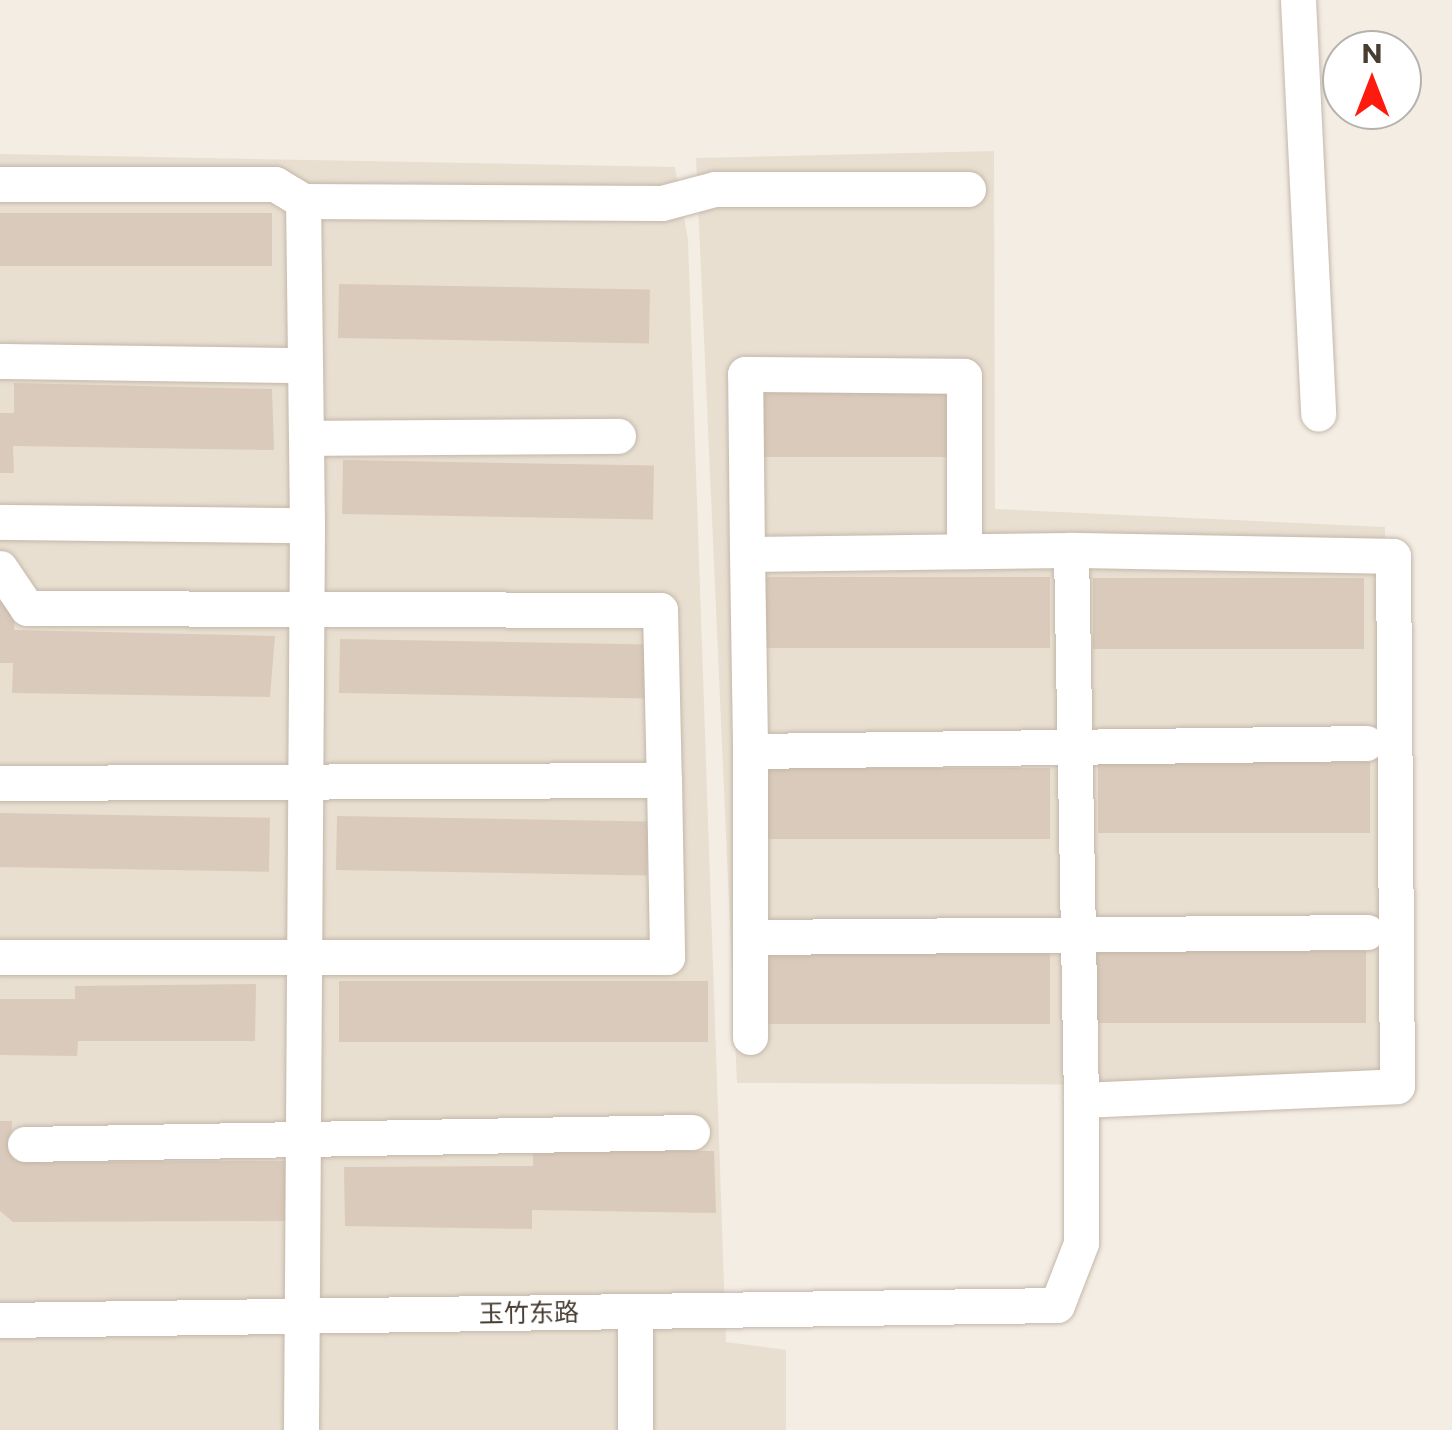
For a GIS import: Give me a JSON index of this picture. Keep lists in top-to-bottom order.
{
  "streets": {
    "street": ["玉竹东路"]
  },
  "north": "top"
}
